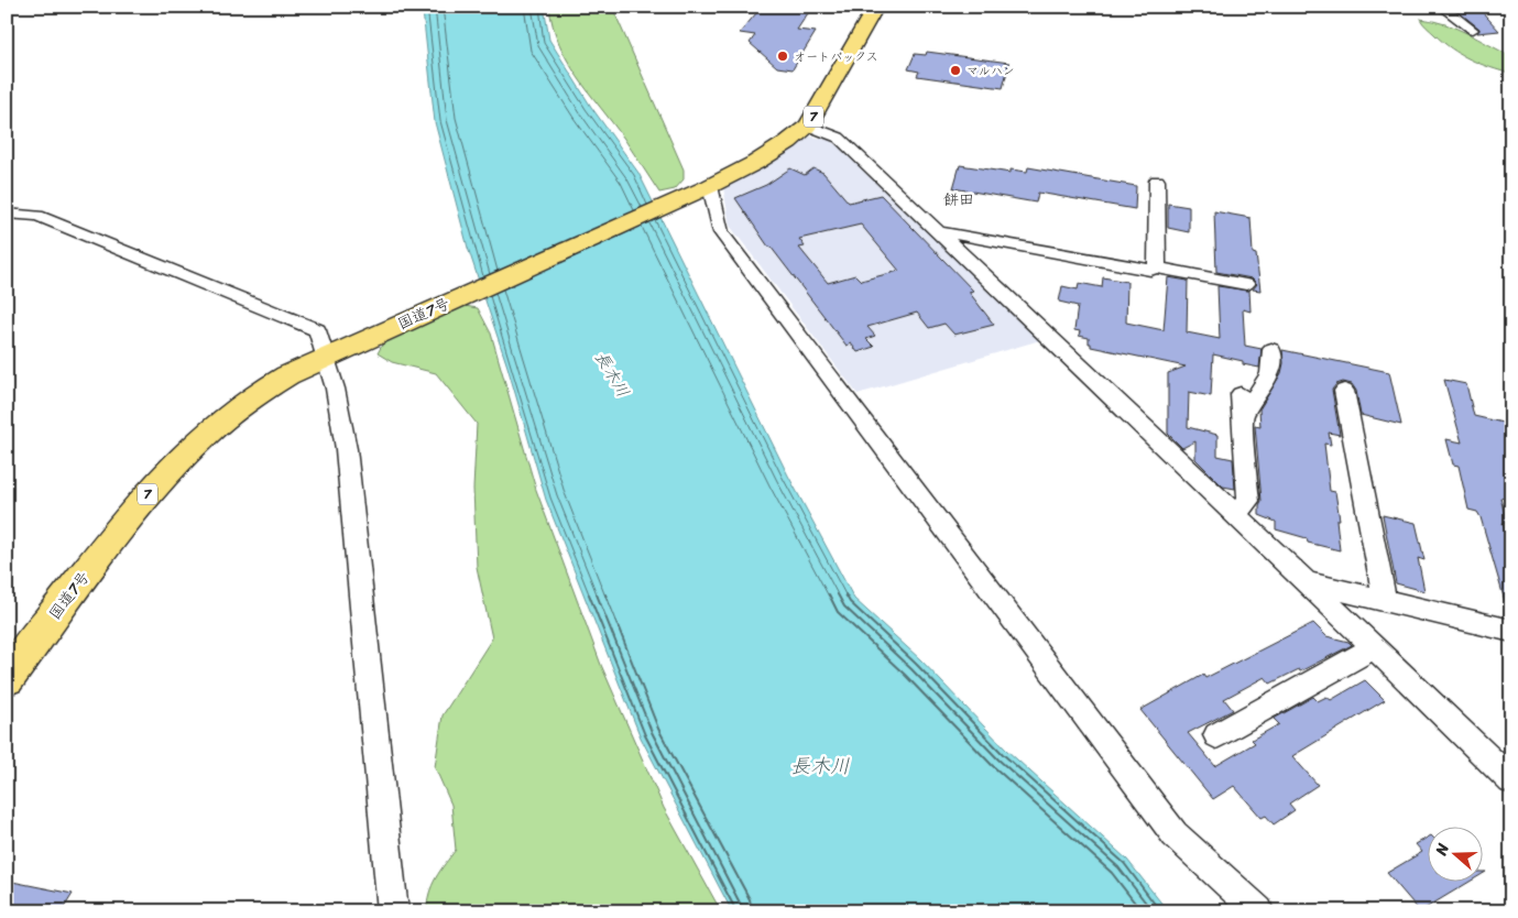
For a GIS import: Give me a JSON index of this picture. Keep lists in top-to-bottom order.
{
  "streets": {
    "highway": ["7", "国道7号"]
  },
  "districts": ["餅田"],
  "water": ["長木川"],
  "places": ["オートバックス", "マルハン"],
  "north": "left"
}
